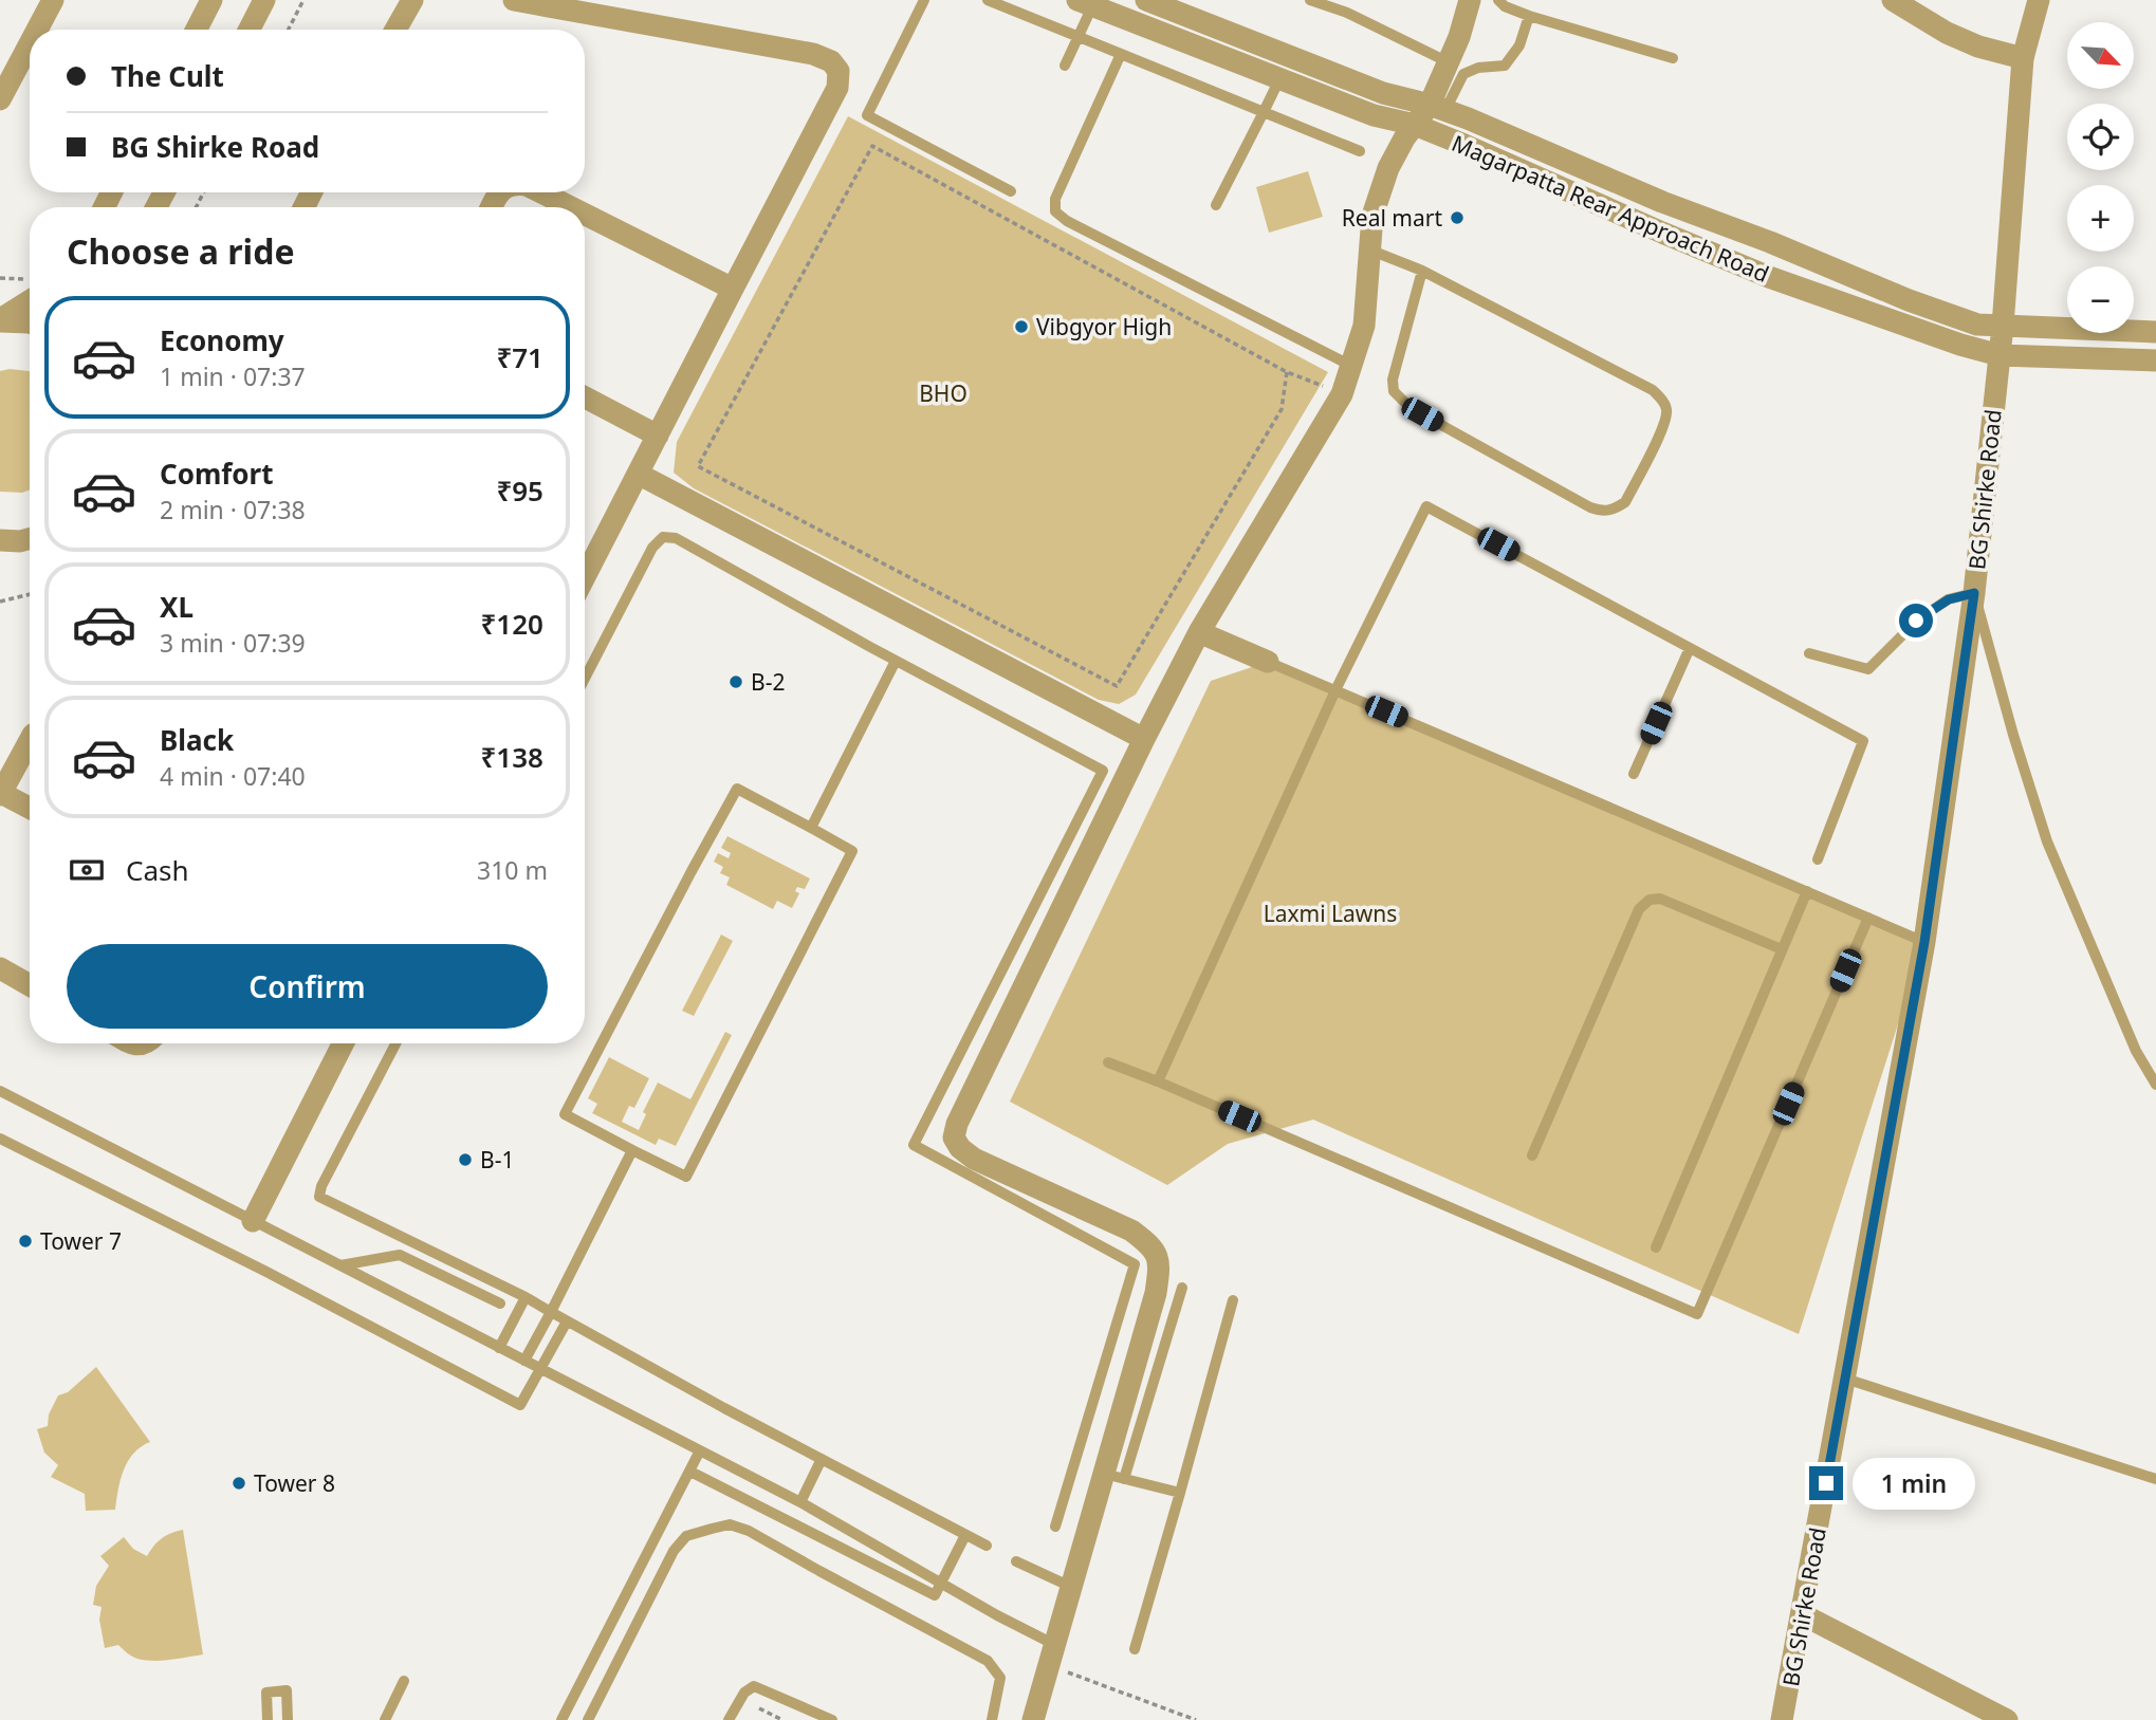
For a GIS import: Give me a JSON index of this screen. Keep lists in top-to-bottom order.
{
  "streets": {
    "street": ["Magarpatta Rear Approach Road", "BG Shirke Road"]
  },
  "crossings": [
    ["Magarpatta Rear Approach Road", "BG Shirke Road"]
  ],
  "parks": ["BHO", "Laxmi Lawns"],
  "places": [
    "Real mart",
    "Vibgyor High",
    "B-2",
    "B-1",
    "Tower 7",
    "Tower 8"
  ],
  "north": "bottom right",
  "page": {
    "map_buttons": ["+", "−"],
    "banner": ["The Cult", "BG Shirke Road"],
    "heading": "Choose a ride",
    "list": [
      {
        "name": "Economy",
        "note": "1 min · 07:37",
        "value": "₹71"
      },
      {
        "name": "Comfort",
        "note": "2 min · 07:38",
        "value": "₹95"
      },
      {
        "name": "XL",
        "note": "3 min · 07:39",
        "value": "₹120"
      },
      {
        "name": "Black",
        "note": "4 min · 07:40",
        "value": "₹138"
      }
    ],
    "pay": ["Cash", "310 m"],
    "buttons": "Confirm",
    "bubble": "1 min"
  }
}
